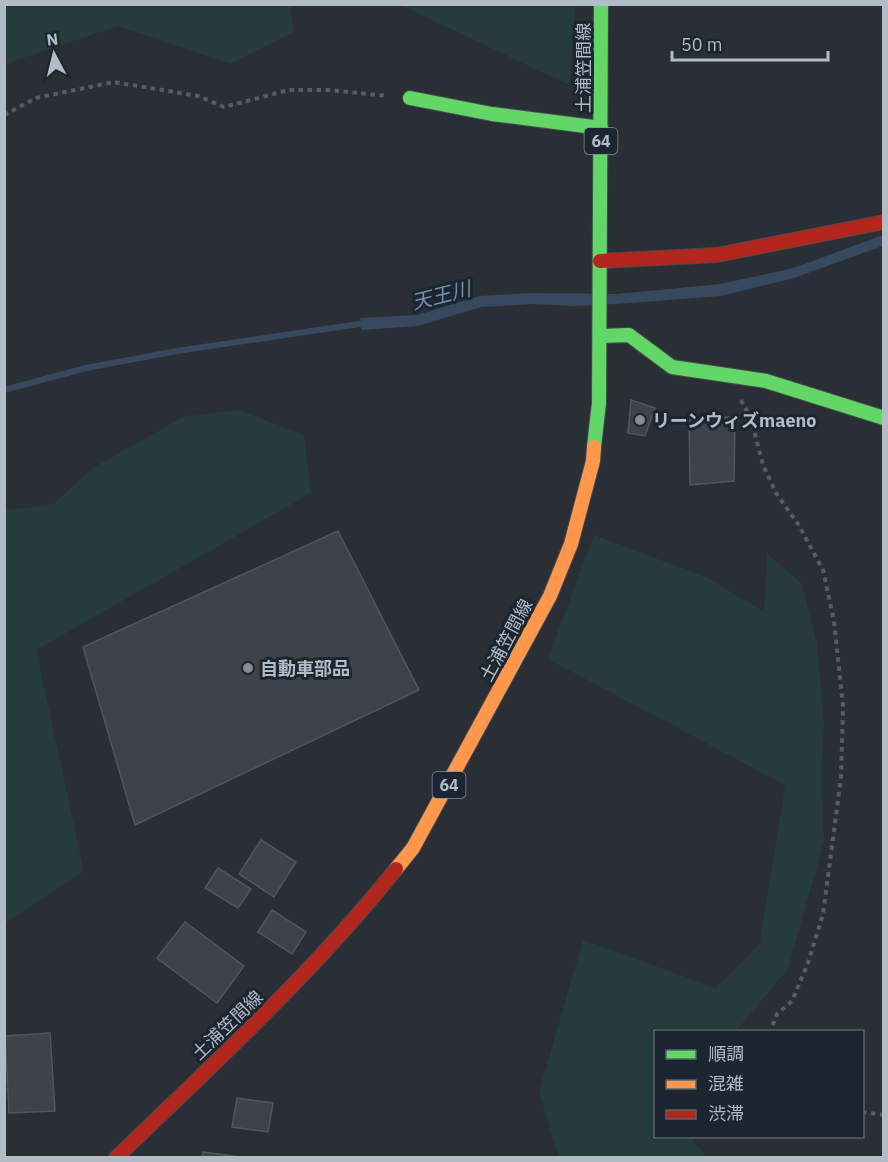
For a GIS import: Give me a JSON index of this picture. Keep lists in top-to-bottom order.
{
  "streets": {
    "main road": ["土浦笠間線", "64"]
  },
  "water": ["天王川"],
  "places": ["リーンウィズmaeno", "自動車部品"],
  "legend": ["順調", "混雑", "渋滞"],
  "scale_bar": "50 m",
  "north": "top"
}
